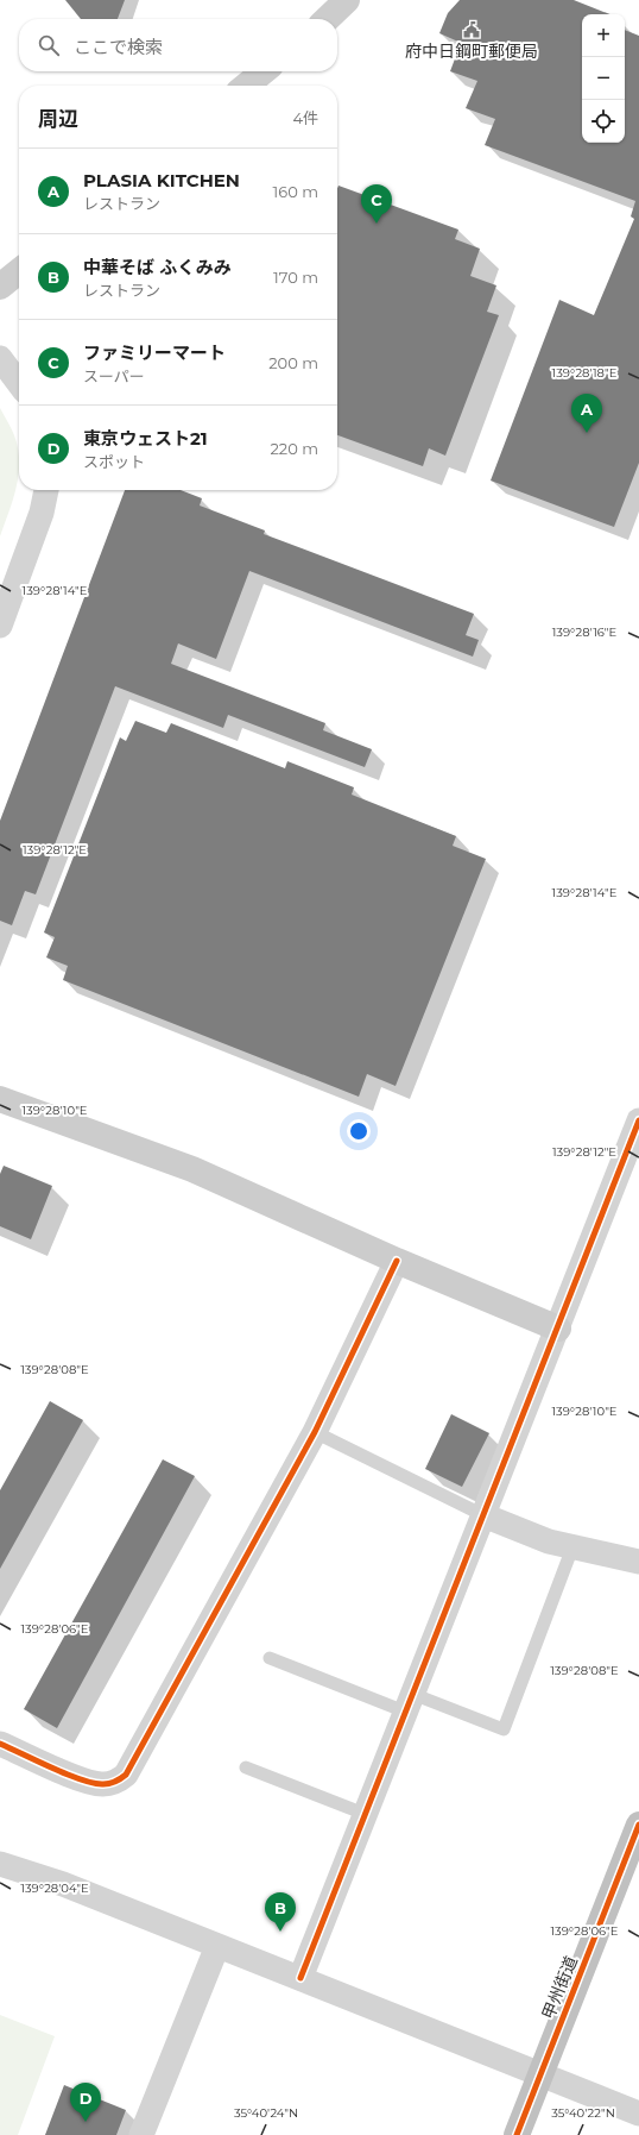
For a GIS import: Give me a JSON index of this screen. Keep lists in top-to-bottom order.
{
  "streets": {
    "highway": ["甲州街道"]
  },
  "places": {
    "public building": ["府中日鋼町郵便局"]
  },
  "page": {
    "map_buttons": ["+", "−"],
    "search": "ここで検索",
    "heading": ["周辺", "4件"],
    "list": [
      {
        "mark": "A",
        "name": "PLASIA KITCHEN",
        "note": "レストラン",
        "value": "160 m"
      },
      {
        "mark": "B",
        "name": "中華そば ふくみみ",
        "note": "レストラン",
        "value": "170 m"
      },
      {
        "mark": "C",
        "name": "ファミリーマート",
        "note": "スーパー",
        "value": "200 m"
      },
      {
        "mark": "D",
        "name": "東京ウェスト21",
        "note": "スポット",
        "value": "220 m"
      }
    ],
    "pins": [
      "C",
      "A",
      "B",
      "D"
    ]
  },
  "coordinates": [
    "139°28'18\"E",
    "139°28'14\"E",
    "139°28'16\"E",
    "139°28'12\"E",
    "139°28'10\"E",
    "139°28'08\"E",
    "139°28'06\"E",
    "139°28'04\"E",
    "35°40'24\"N",
    "35°40'22\"N"
  ]
}
